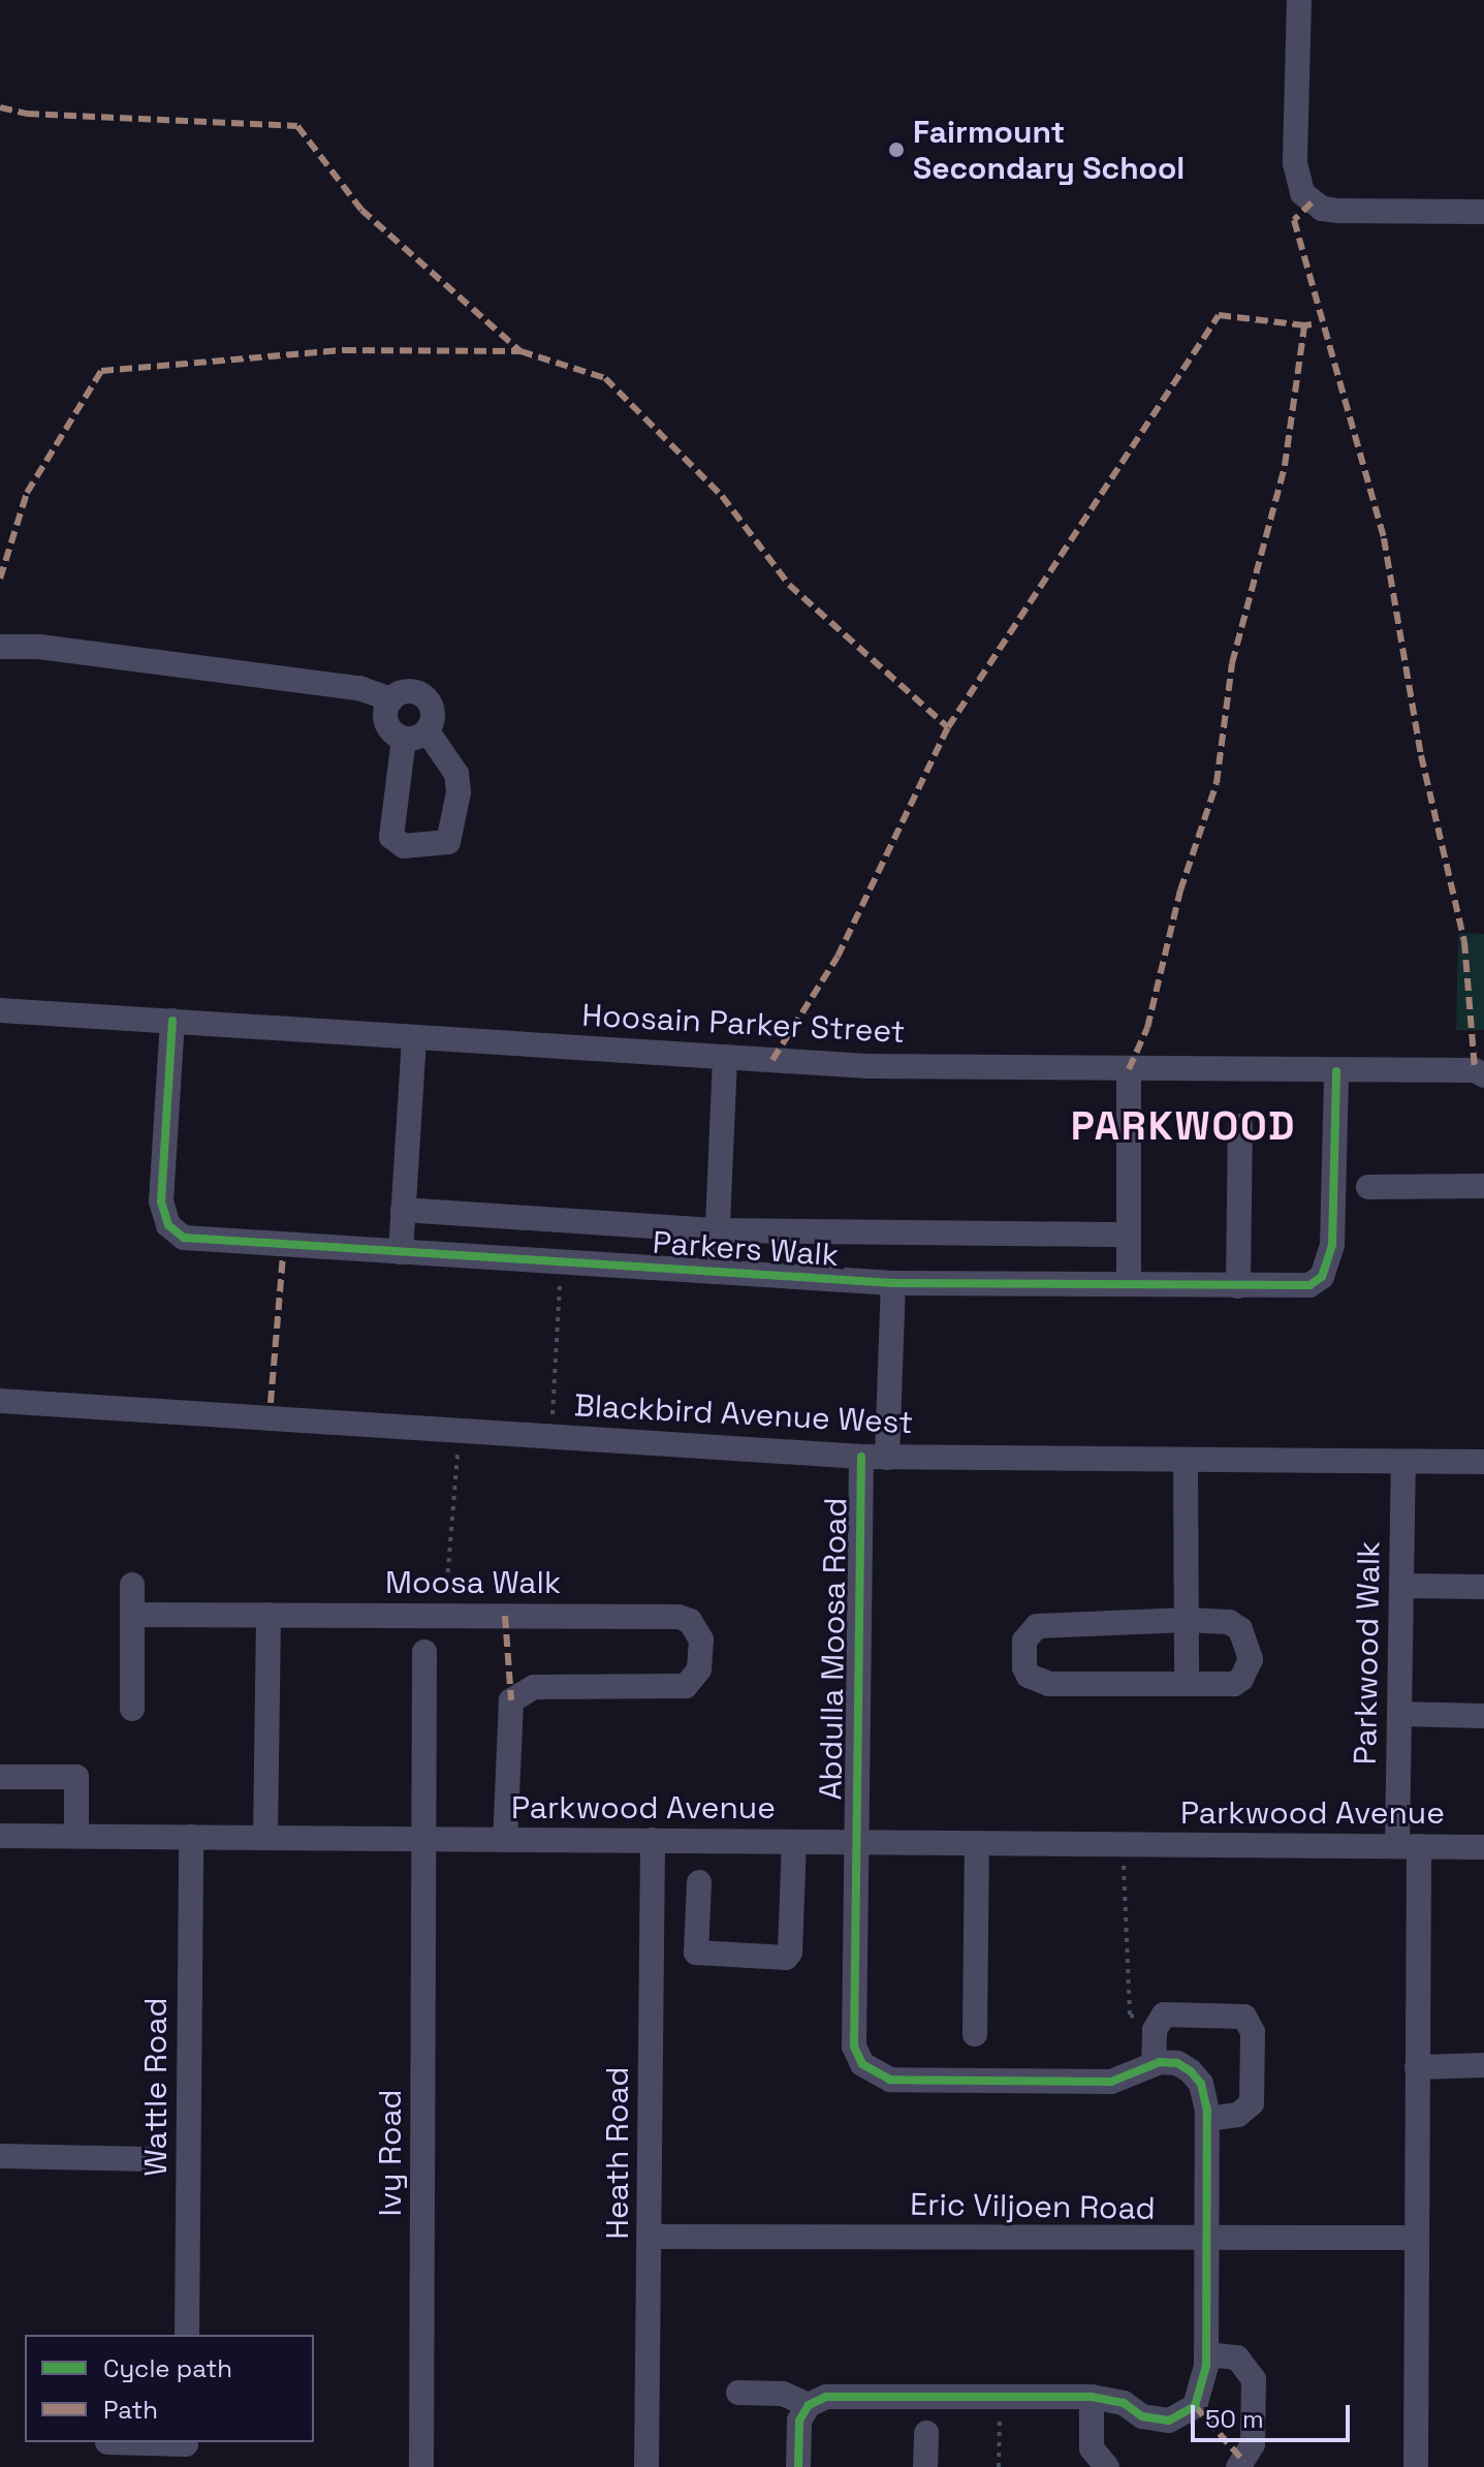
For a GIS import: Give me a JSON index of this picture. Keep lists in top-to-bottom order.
{
  "streets": {
    "street": [
      "Hoosain Parker Street",
      "Parkers Walk",
      "Blackbird Avenue West",
      "Moosa Walk",
      "Abdulla Moosa Road",
      "Parkwood Walk",
      "Parkwood Avenue",
      "Wattle Road",
      "Ivy Road",
      "Heath Road",
      "Eric Viljoen Road"
    ]
  },
  "crossings": [
    ["Hoosain Parker Street", "Parkers Walk"],
    ["Blackbird Avenue West", "Abdulla Moosa Road"],
    ["Blackbird Avenue West", "Parkwood Walk"],
    ["Moosa Walk", "Parkwood Avenue"],
    ["Abdulla Moosa Road", "Parkwood Avenue"],
    ["Parkwood Walk", "Parkwood Avenue"],
    ["Parkwood Avenue", "Wattle Road"],
    ["Parkwood Avenue", "Ivy Road"],
    ["Parkwood Avenue", "Heath Road"],
    ["Heath Road", "Eric Viljoen Road"]
  ],
  "districts": ["PARKWOOD"],
  "places": ["Fairmount Secondary School"],
  "legend": ["Cycle path", "Path"],
  "scale_bar": "50 m"
}
